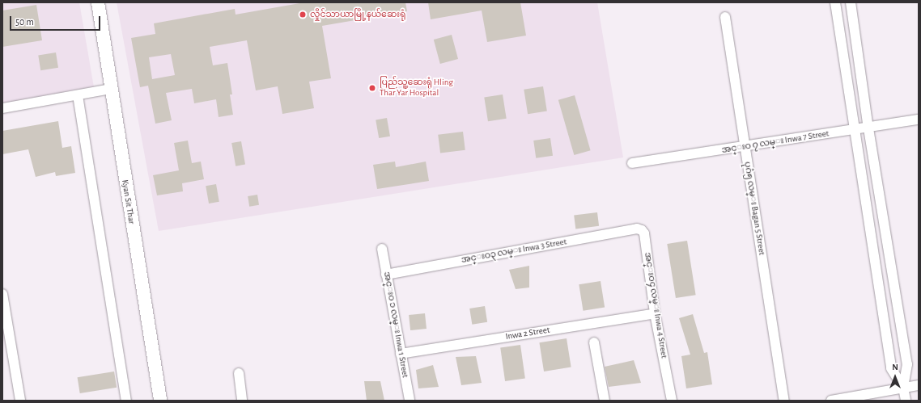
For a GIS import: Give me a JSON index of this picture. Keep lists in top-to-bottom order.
{
  "streets": {
    "main road": ["Kyan Sit Thar"],
    "street": [
      "အင္းဝ ၇ လမ္း Inwa 7 Street",
      "ပုဂံ၅ လမ္း Bagan 5 Street",
      "အင္းဝ၃ လမ္း Inwa 3 Street",
      "အင္းဝ၄ လမ္း Inwa 4 Street",
      "အင္းဝ ၁ လမ္း Inwa 1 Street",
      "Inwa 2 Street"
    ]
  },
  "crossings": [
    ["အင္းဝ ၇ လမ္း Inwa 7 Street", "ပုဂံ၅ လမ္း Bagan 5 Street"],
    ["အင္းဝ၃ လမ္း Inwa 3 Street", "အင္းဝ၄ လမ္း Inwa 4 Street"],
    ["အင္းဝ၃ လမ္း Inwa 3 Street", "အင္းဝ ၁ လမ္း Inwa 1 Street"],
    ["အင္းဝ၄ လမ္း Inwa 4 Street", "Inwa 2 Street"],
    ["အင္းဝ ၁ လမ္း Inwa 1 Street", "Inwa 2 Street"]
  ],
  "places": ["လှိုင်သာယာမြို့နယ်ဆေးရုံ", "ပြည်သူ့ဆေးရုံ Hling Thar Yar Hospital"],
  "scale_bar": "50 m",
  "north": "top"
}
